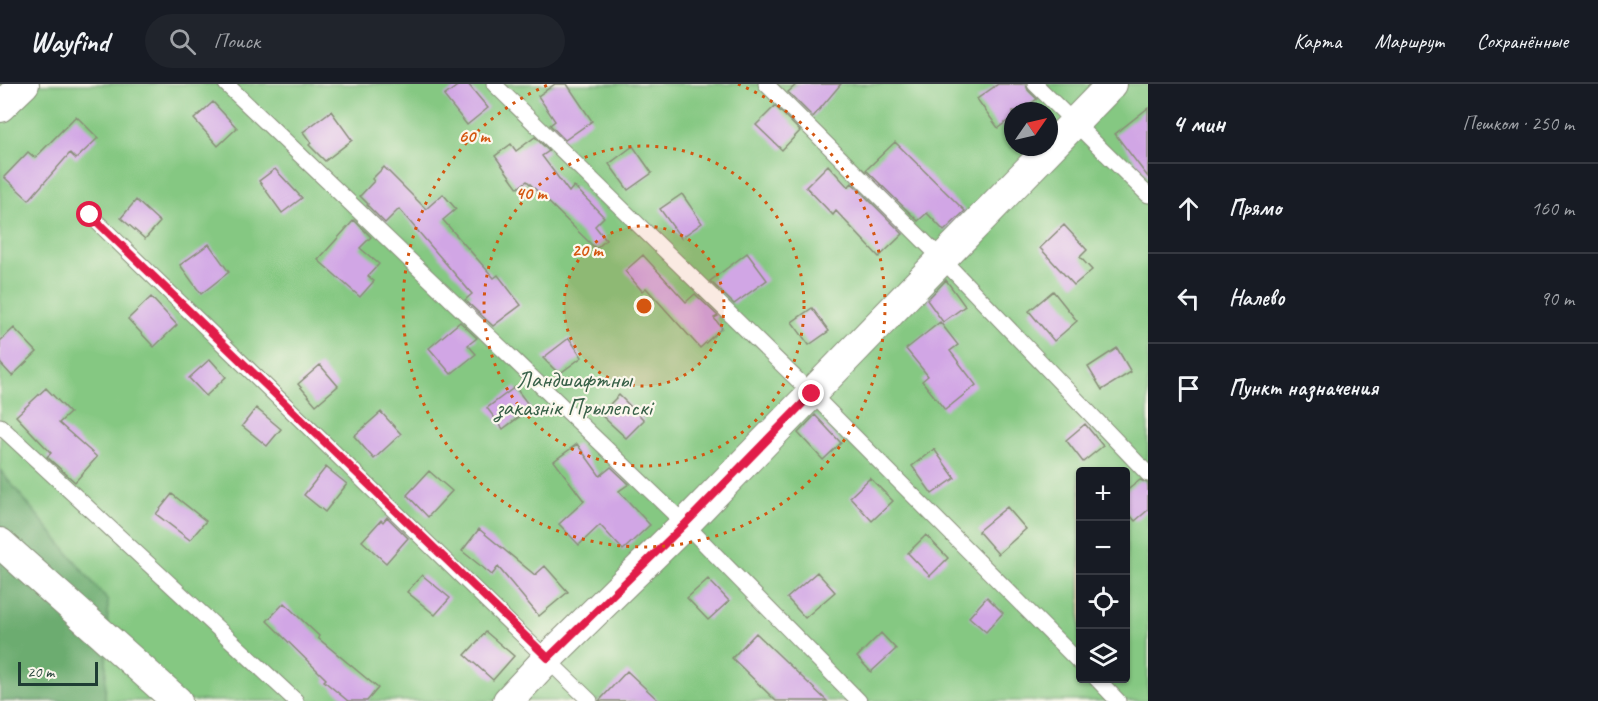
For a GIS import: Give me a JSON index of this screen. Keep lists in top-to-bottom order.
{
  "parks": ["Ландшафтны заказнік Прылепскі"],
  "scale_bar": "20 m",
  "north": "top right",
  "page": {
    "header": "Wayfind",
    "search": "Поиск",
    "nav": ["Карта", "Маршрут", "Сохранённые"],
    "heading": ["4 мин", "Пешком · 250 m"],
    "list": [
      ["Прямо", "160 m"],
      ["Налево", "90 m"],
      "Пункт назначения"
    ],
    "map_buttons": ["+", "−"],
    "scale": "20 m"
  },
  "rings": ["60 m", "40 m", "20 m"]
}
